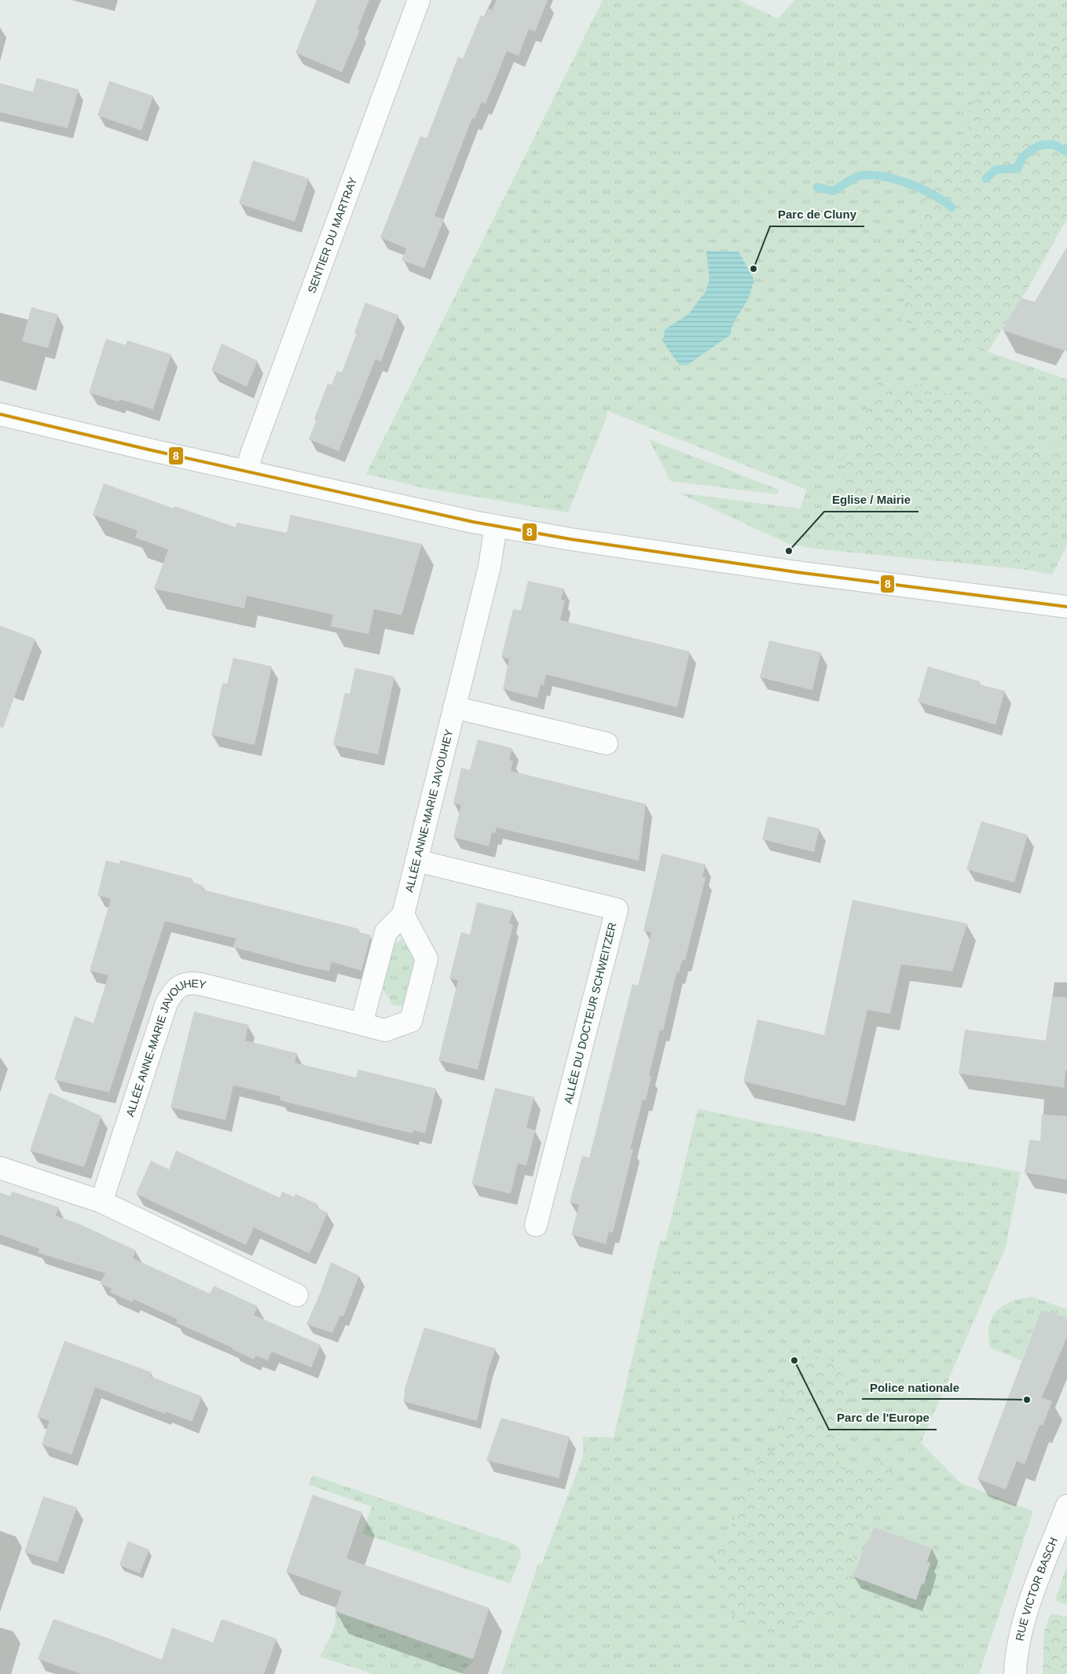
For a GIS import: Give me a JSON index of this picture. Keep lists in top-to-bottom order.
{
  "streets": {
    "street": [
      "SENTIER DU MARTRAY",
      "ALLÉE ANNE-MARIE JAVOUHEY",
      "ALLÉE DU DOCTEUR SCHWEITZER",
      "RUE VICTOR BASCH"
    ]
  },
  "crossings": [
    ["ALLÉE ANNE-MARIE JAVOUHEY", "ALLÉE DU DOCTEUR SCHWEITZER"]
  ],
  "places": [
    "Parc de Cluny",
    "Eglise / Mairie",
    "Parc de l'Europe",
    "Police nationale"
  ],
  "lines": ["transit line 8"]
}
